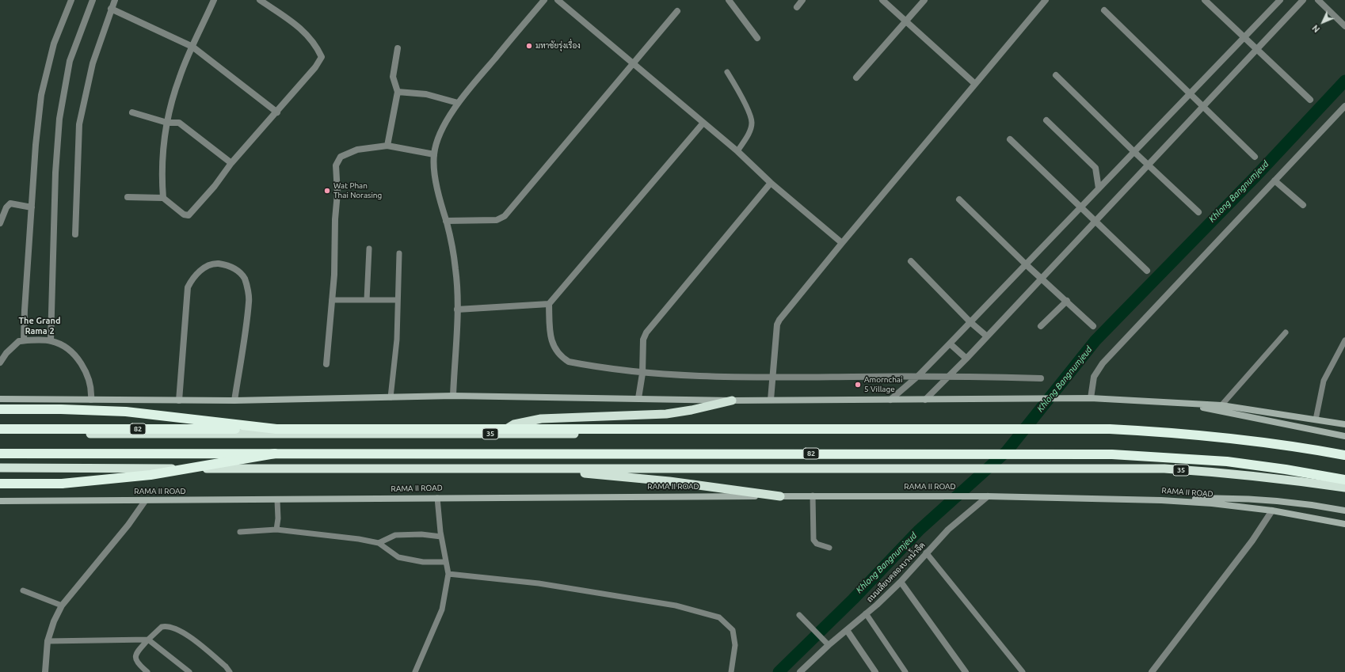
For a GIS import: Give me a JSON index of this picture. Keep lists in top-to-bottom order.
{
  "streets": {
    "highway": ["82", "35"],
    "main road": ["RAMA II ROAD"],
    "street": ["ถนนเลียบคลองบางน้ำจืด"]
  },
  "crossings": [
    ["82", "35"],
    ["RAMA II ROAD", "ถนนเลียบคลองบางน้ำจืด"]
  ],
  "districts": ["The Grand Rama 2"],
  "water": ["Khlong Bangnumjeud"],
  "places": ["มหาชัยรุ่งเรื่อง", "Wat Phan Thai Norasing", "Amornchai 5 Village"],
  "north": "bottom left"
}
